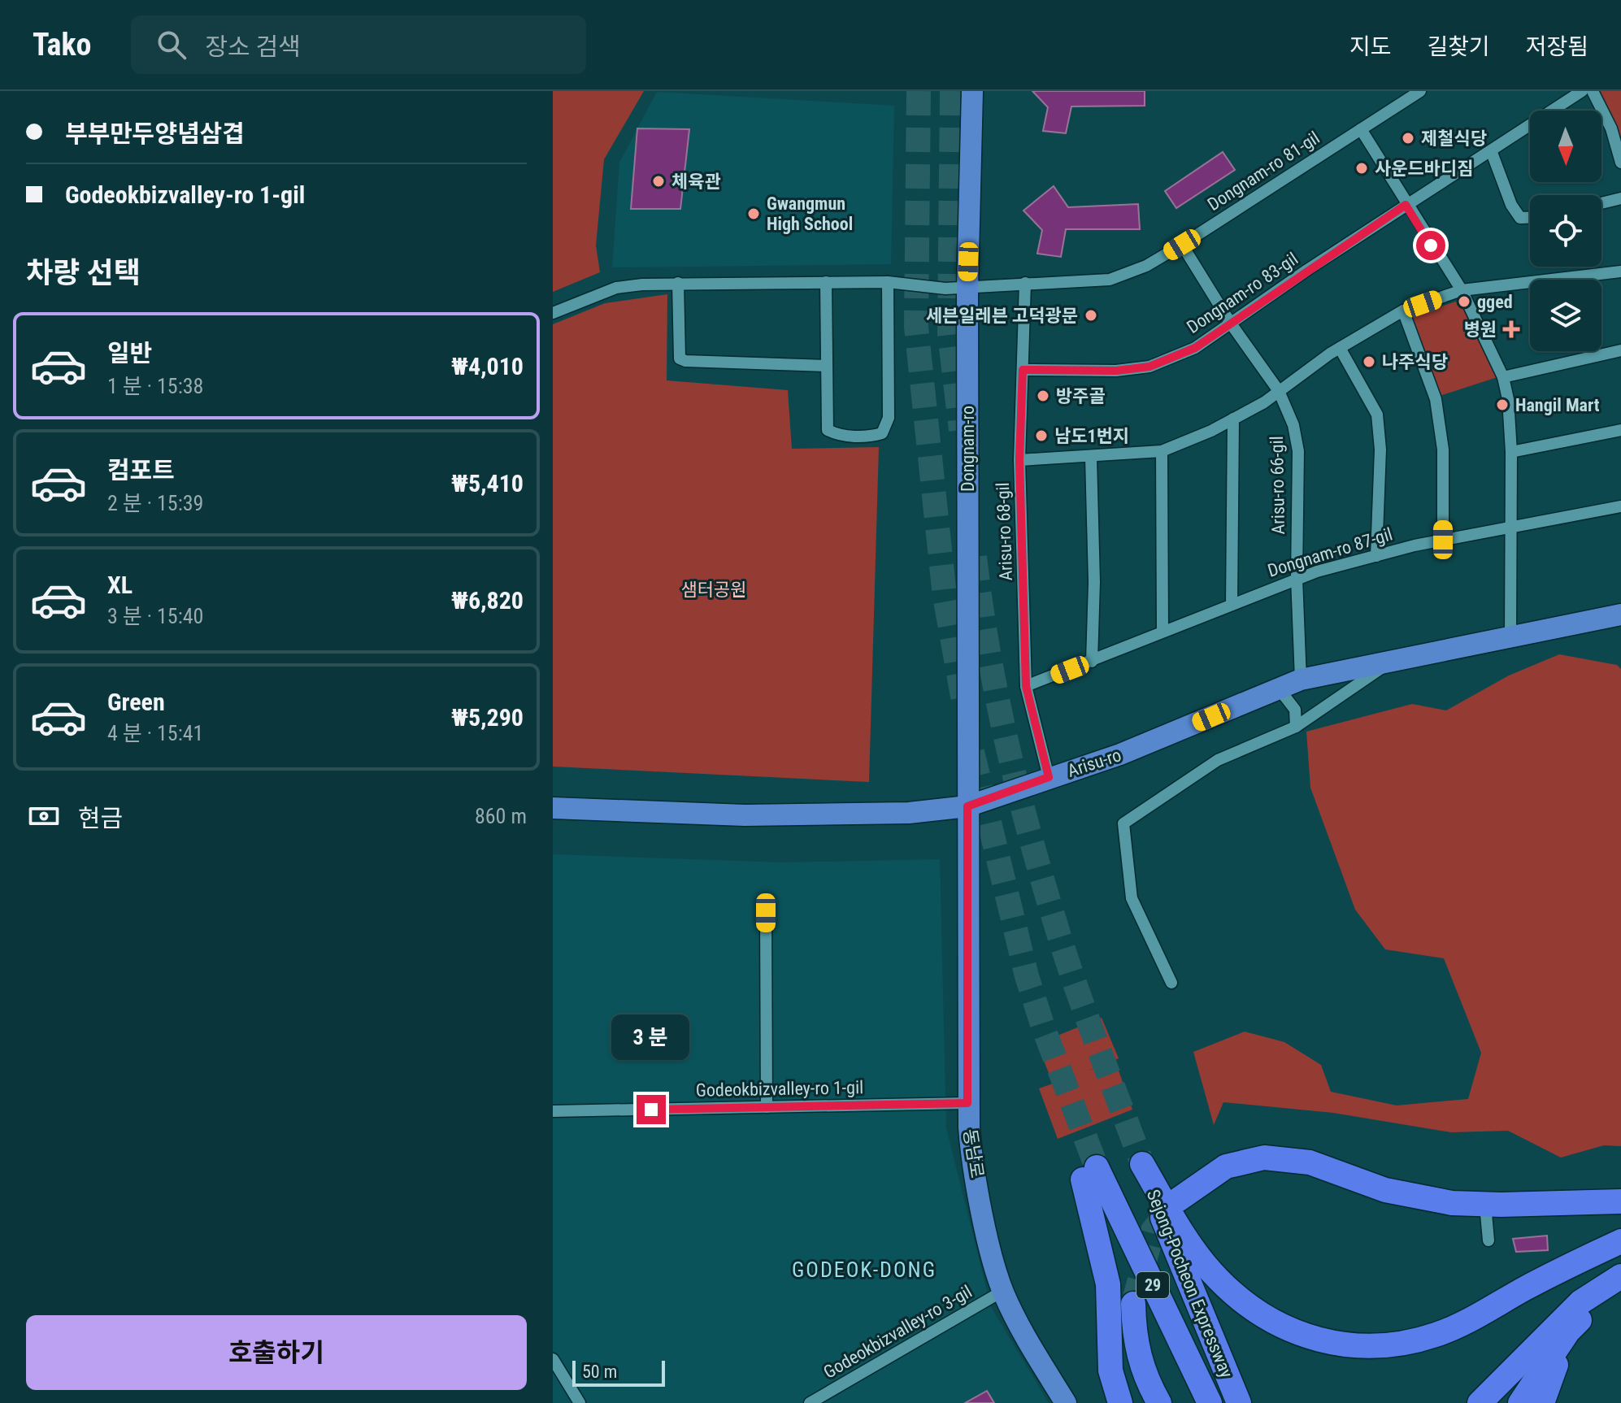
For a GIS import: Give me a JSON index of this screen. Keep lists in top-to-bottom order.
{
  "streets": {
    "highway": ["Sejong-Pocheon Expressway", "29"],
    "main road": ["Dongnam-ro", "Arisu-ro", "동남로"],
    "street": [
      "Dongnam-ro 81-gil",
      "Dongnam-ro 83-gil",
      "Arisu-ro 66-gil",
      "Arisu-ro 68-gil",
      "Dongnam-ro 87-gil",
      "Godeokbizvalley-ro 1-gil",
      "Godeokbizvalley-ro 3-gil"
    ]
  },
  "crossings": [
    ["Dongnam-ro 81-gil", "Dongnam-ro"],
    ["Dongnam-ro 81-gil", "Arisu-ro 66-gil"],
    ["Dongnam-ro 81-gil", "Arisu-ro 68-gil"],
    ["Dongnam-ro 83-gil", "Arisu-ro 66-gil"],
    ["Dongnam-ro 83-gil", "Arisu-ro 68-gil"],
    ["Dongnam-ro", "Arisu-ro"],
    ["Dongnam-ro", "동남로"],
    ["Arisu-ro 66-gil", "Dongnam-ro 87-gil"],
    ["Arisu-ro 66-gil", "Arisu-ro"],
    ["Arisu-ro 68-gil", "Dongnam-ro 87-gil"],
    ["Arisu-ro 68-gil", "Arisu-ro"],
    ["Arisu-ro", "동남로"],
    ["Godeokbizvalley-ro 1-gil", "동남로"],
    ["동남로", "Godeokbizvalley-ro 3-gil"]
  ],
  "districts": ["GODEOK-DONG"],
  "parks": ["샘터공원"],
  "places": {
    "other": [
      "제철식당",
      "사운드바디짐",
      "체육관",
      "Gwangmun High School",
      "gged",
      "세븐일레븐 고덕광문",
      "나주식당",
      "방주골",
      "Hangil Mart",
      "남도1번지"
    ],
    "health": ["병원"]
  },
  "scale_bar": "50 m",
  "north": "bottom",
  "page": {
    "header": "Tako",
    "search": "장소 검색",
    "nav": ["지도", "길찾기", "저장됨"],
    "banner": ["부부만두양념삼겹", "Godeokbizvalley-ro 1-gil"],
    "heading": "차량 선택",
    "list": [
      {
        "name": "일반",
        "note": "1 분 · 15:38",
        "value": "₩4,010"
      },
      {
        "name": "컴포트",
        "note": "2 분 · 15:39",
        "value": "₩5,410"
      },
      {
        "name": "XL",
        "note": "3 분 · 15:40",
        "value": "₩6,820"
      },
      {
        "name": "Green",
        "note": "4 분 · 15:41",
        "value": "₩5,290"
      }
    ],
    "pay": ["현금", "860 m"],
    "bubble": "3 분",
    "buttons": "호출하기",
    "scale": "50 m"
  }
}
